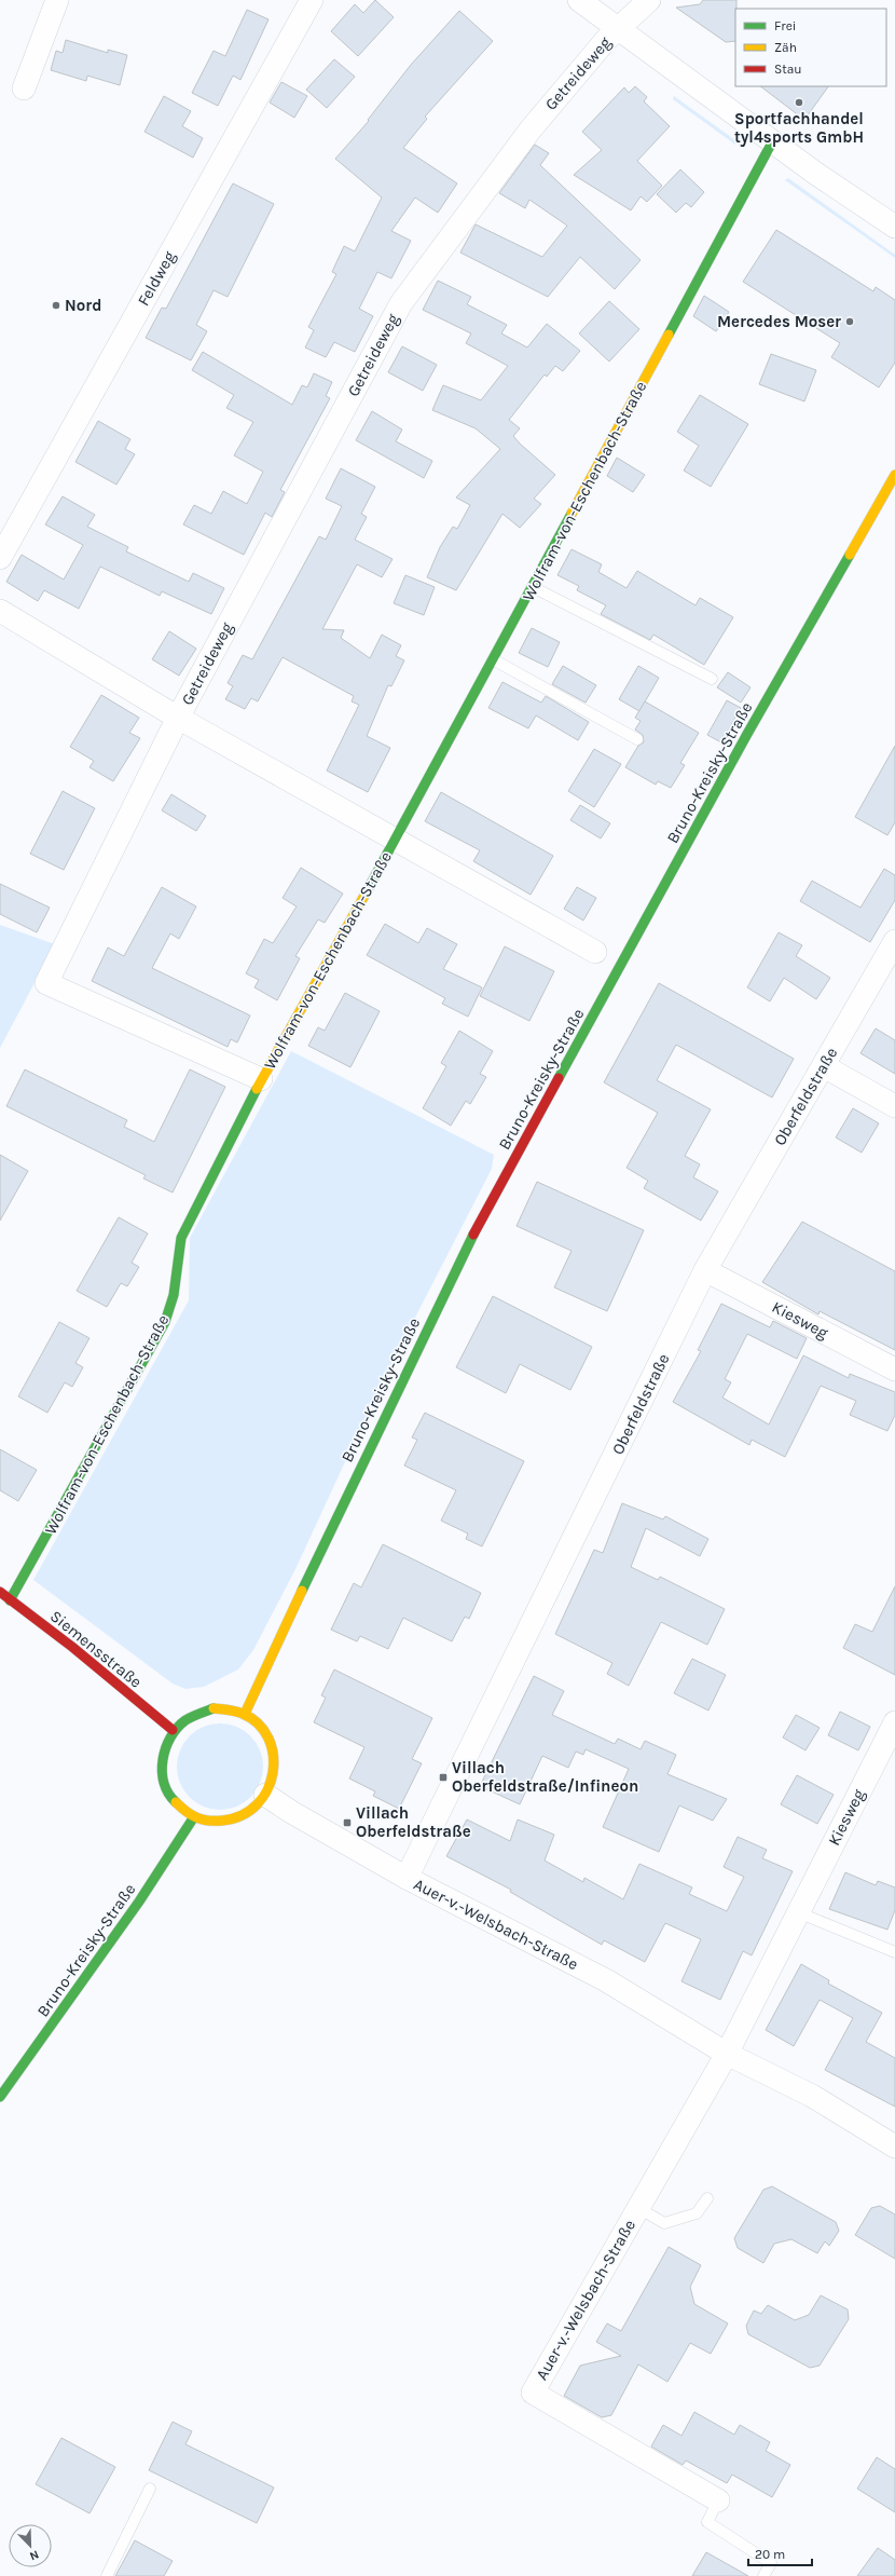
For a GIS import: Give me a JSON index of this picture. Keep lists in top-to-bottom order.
{
  "streets": {
    "street": [
      "Getreideweg",
      "Feldweg",
      "Wolfram-von-Eschenbach-Straße",
      "Bruno-Kreisky-Straße",
      "Oberfeldstraße",
      "Kiesweg",
      "Siemensstraße",
      "Auer-v.-Welsbach-Straße"
    ]
  },
  "crossings": [
    ["Getreideweg", "Wolfram-von-Eschenbach-Straße"],
    ["Wolfram-von-Eschenbach-Straße", "Siemensstraße"],
    ["Bruno-Kreisky-Straße", "Siemensstraße"],
    ["Bruno-Kreisky-Straße", "Auer-v.-Welsbach-Straße"],
    ["Oberfeldstraße", "Kiesweg"],
    ["Oberfeldstraße", "Auer-v.-Welsbach-Straße"],
    ["Kiesweg", "Auer-v.-Welsbach-Straße"],
    ["Siemensstraße", "Auer-v.-Welsbach-Straße"]
  ],
  "places": {
    "other": ["Sportfachhandel tyl4sports GmbH", "Nord", "Mercedes Moser"],
    "transit": ["Villach Oberfeldstraße/Infineon", "Villach Oberfeldstraße"]
  },
  "legend": ["Frei", "Zäh", "Stau"],
  "scale_bar": "20 m",
  "north": "bottom right"
}
